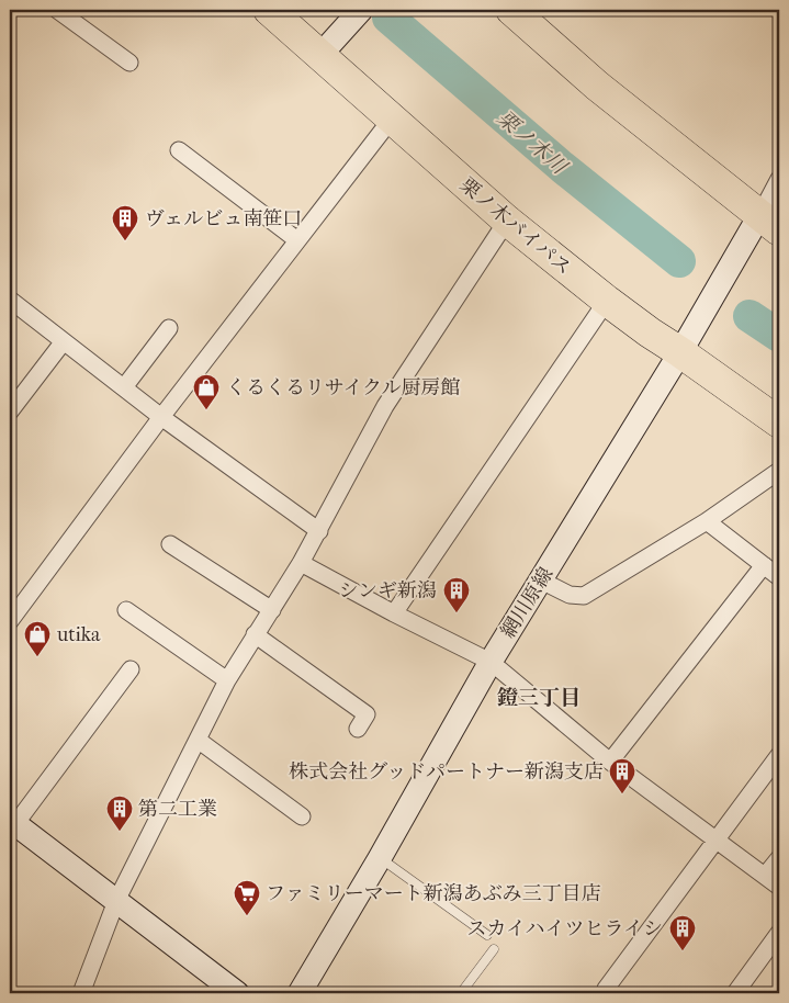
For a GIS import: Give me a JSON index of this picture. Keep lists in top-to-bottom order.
{
  "streets": {
    "highway": ["栗ノ木バイパス"],
    "street": ["網川原線"]
  },
  "crossings": [
    ["栗ノ木バイパス", "網川原線"]
  ],
  "districts": ["鐙三丁目"],
  "water": ["栗ノ木川"],
  "places": {
    "building": [
      "ヴェルビュ南笹口",
      "シンギ新潟",
      "株式会社グッドパートナー新潟支店",
      "第二工業",
      "スカイハイツヒライシ"
    ],
    "shop": ["くるくるリサイクル厨房館", "utika"],
    "supermarket": ["ファミリーマート新潟あぶみ三丁目店"]
  }
}
